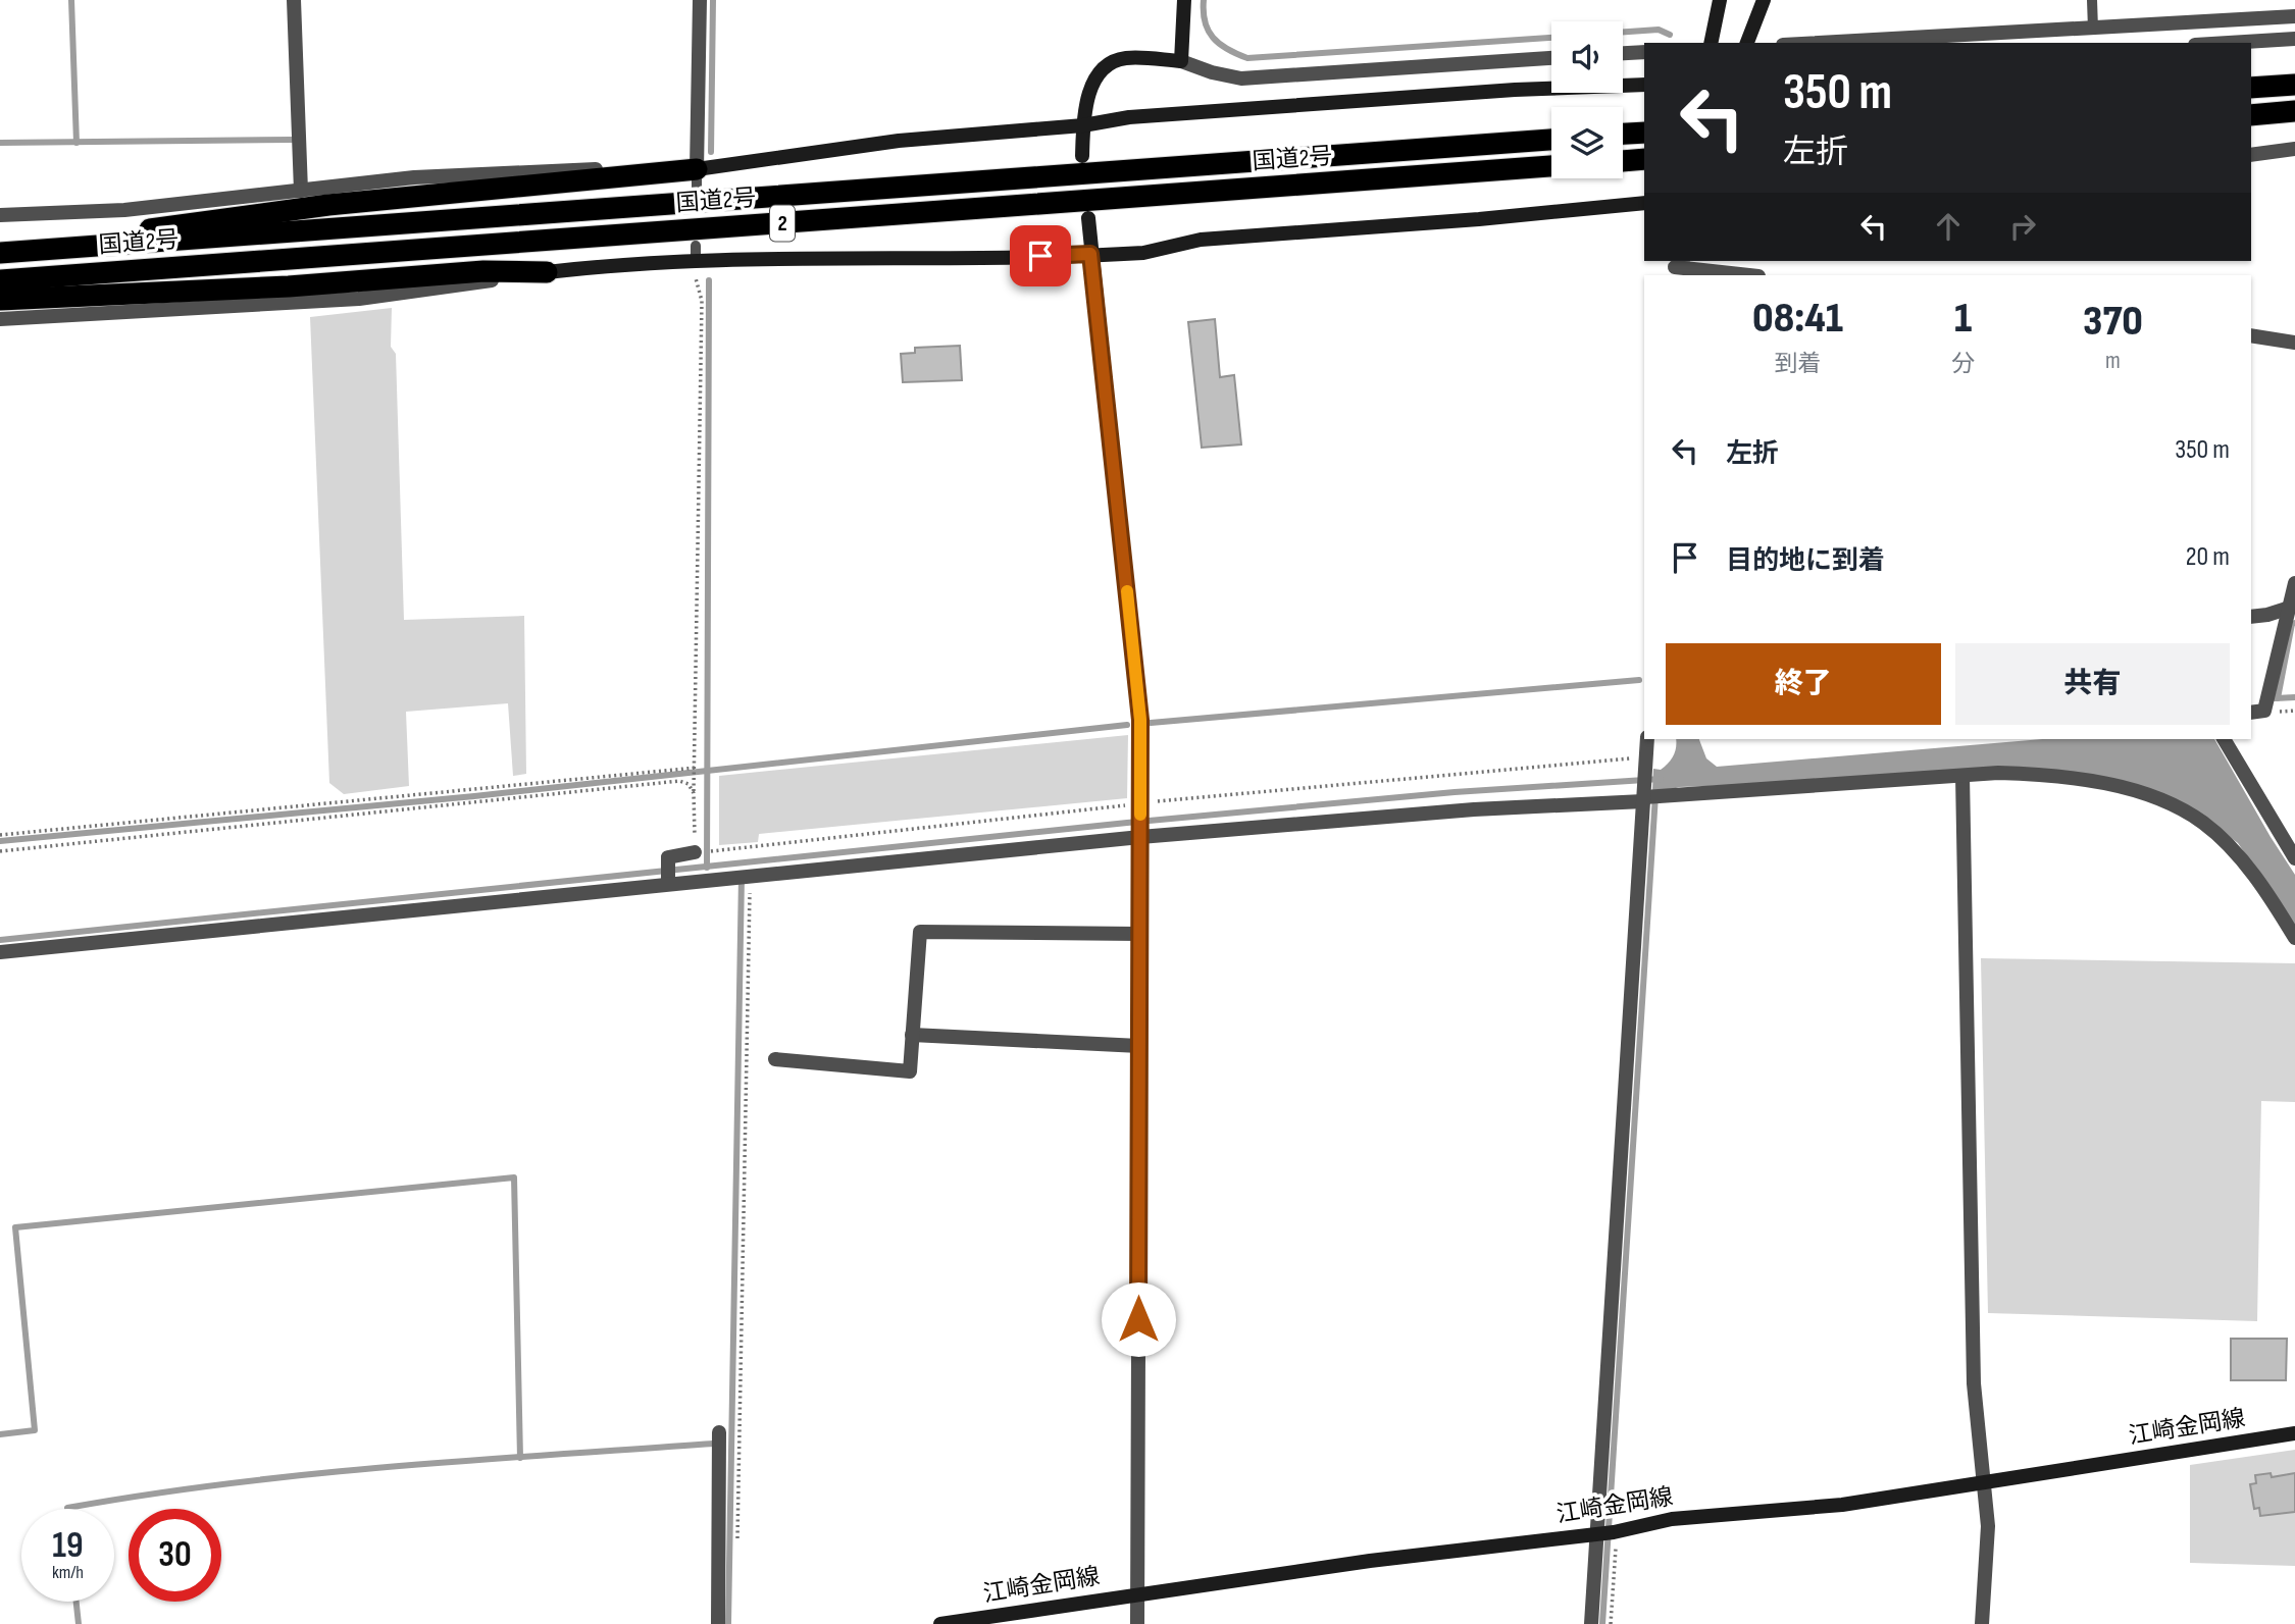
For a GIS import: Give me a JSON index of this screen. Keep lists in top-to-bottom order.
{
  "streets": {
    "highway": ["国道2号", "2"],
    "street": ["江崎金岡線"]
  },
  "page": {
    "turn": ["350 m", "左折"],
    "eta": [
      "08:41",
      "到着",
      "1",
      "分",
      "370",
      "m"
    ],
    "list": [
      {
        "name": "左折",
        "value": "350 m"
      },
      {
        "name": "目的地に到着",
        "value": "20 m"
      }
    ],
    "buttons": ["終了", "共有"],
    "speed": "19 km/h",
    "limit": "30"
  }
}
